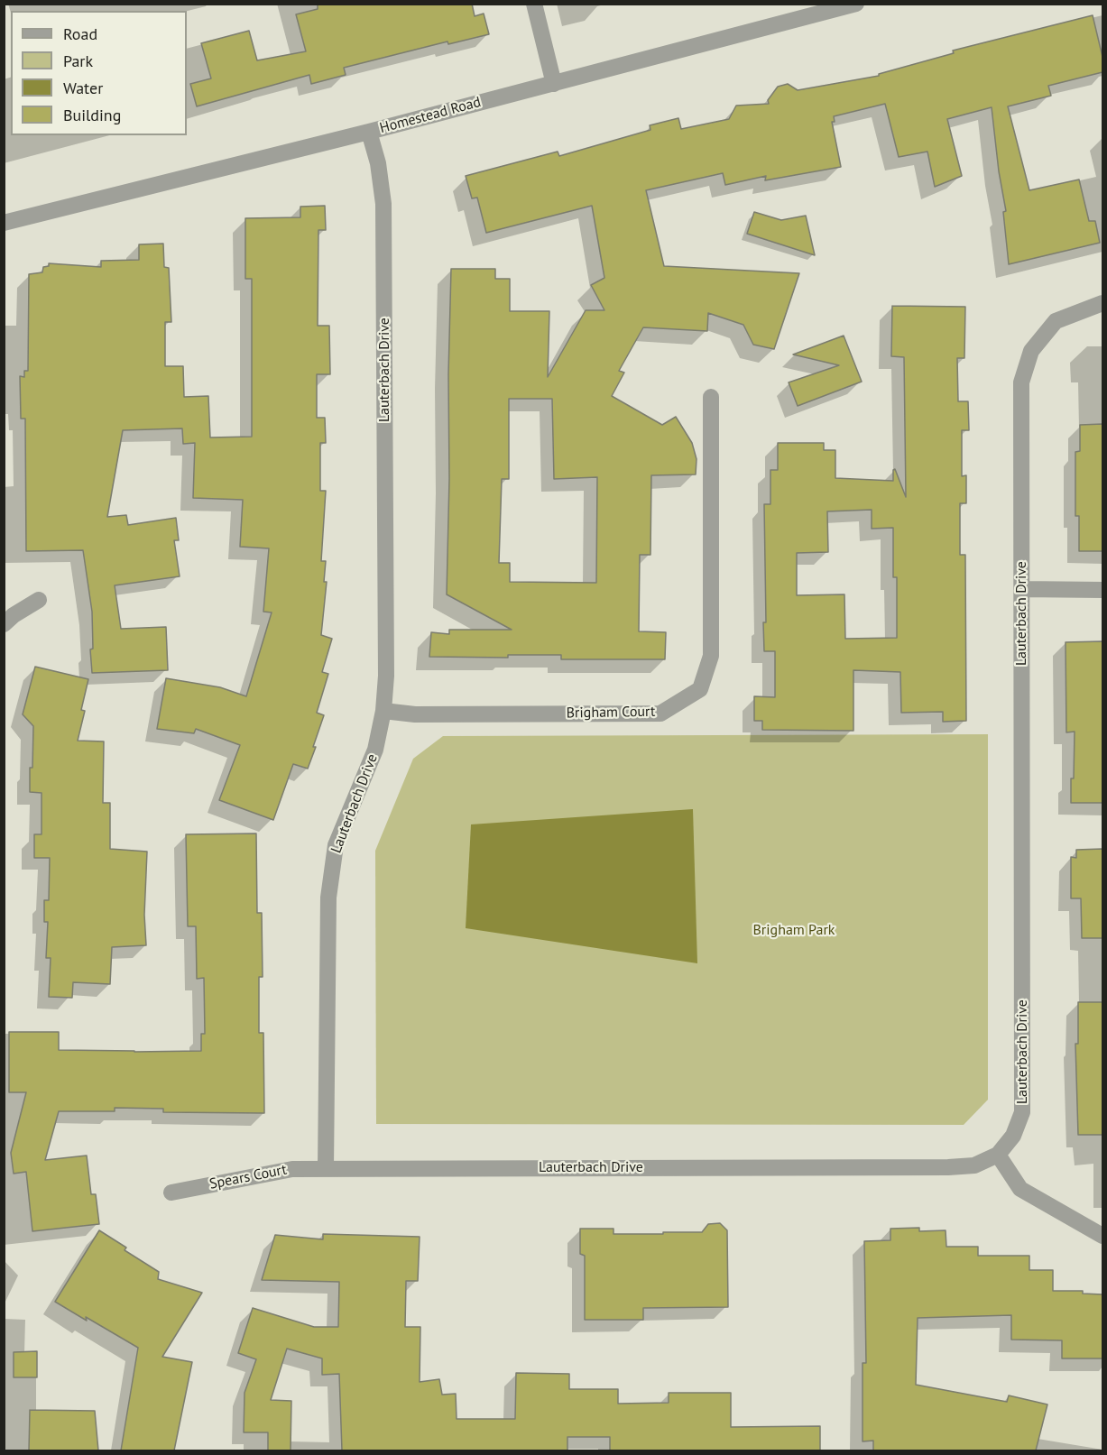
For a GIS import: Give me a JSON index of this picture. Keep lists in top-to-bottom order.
{
  "streets": {
    "street": [
      "Homestead Road",
      "Lauterbach Drive",
      "Brigham Court",
      "Spears Court"
    ]
  },
  "crossings": [
    ["Homestead Road", "Lauterbach Drive"],
    ["Lauterbach Drive", "Brigham Court"],
    ["Lauterbach Drive", "Spears Court"]
  ],
  "parks": ["Brigham Park"],
  "legend": [
    "Road",
    "Park",
    "Water",
    "Building"
  ]
}
